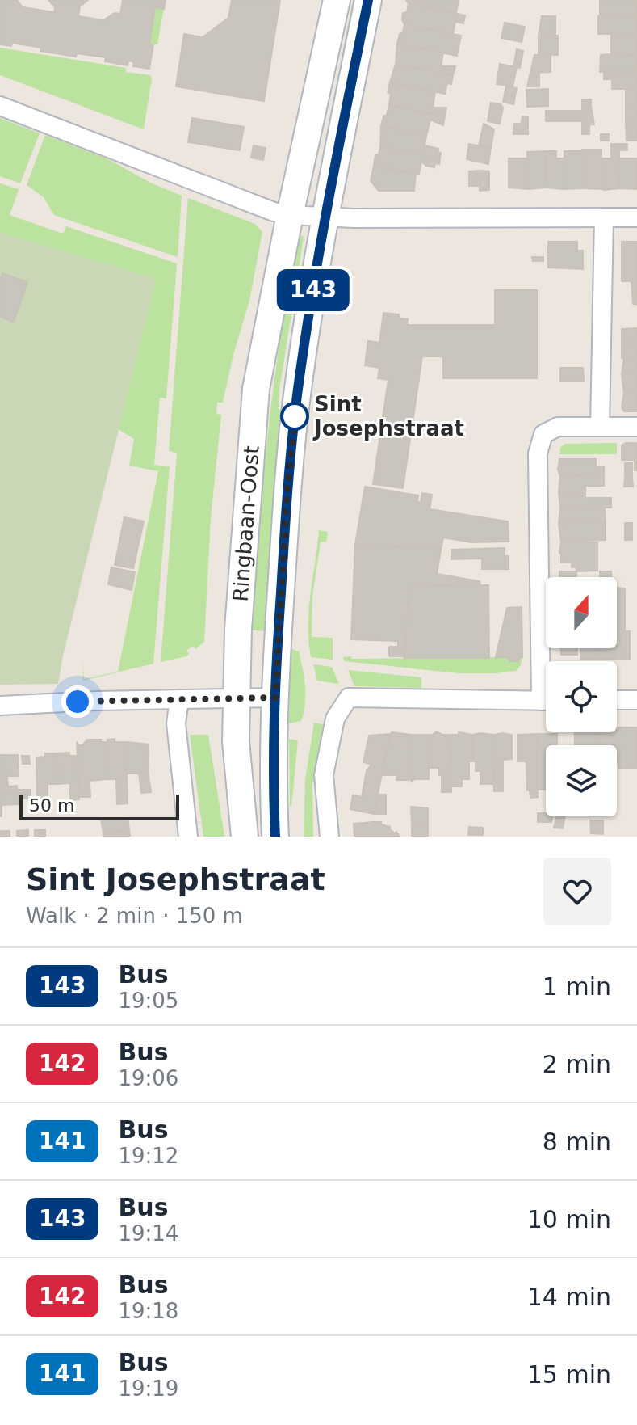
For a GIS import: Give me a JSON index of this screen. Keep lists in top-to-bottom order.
{
  "streets": {
    "main road": ["Ringbaan-Oost"]
  },
  "places": ["Sint Josephstraat"],
  "lines": ["bus line 143"],
  "scale_bar": "50 m",
  "north": "top",
  "page": {
    "on_map": "143",
    "scale": "50 m",
    "heading": ["Sint Josephstraat", "Walk · 2 min · 150 m"],
    "list": [
      {
        "mark": "143",
        "name": "Bus",
        "note": "19:05",
        "value": "1 min"
      },
      {
        "mark": "142",
        "name": "Bus",
        "note": "19:06",
        "value": "2 min"
      },
      {
        "mark": "141",
        "name": "Bus",
        "note": "19:12",
        "value": "8 min"
      },
      {
        "mark": "143",
        "name": "Bus",
        "note": "19:14",
        "value": "10 min"
      },
      {
        "mark": "142",
        "name": "Bus",
        "note": "19:18",
        "value": "14 min"
      },
      {
        "mark": "141",
        "name": "Bus",
        "note": "19:19",
        "value": "15 min"
      }
    ]
  }
}
